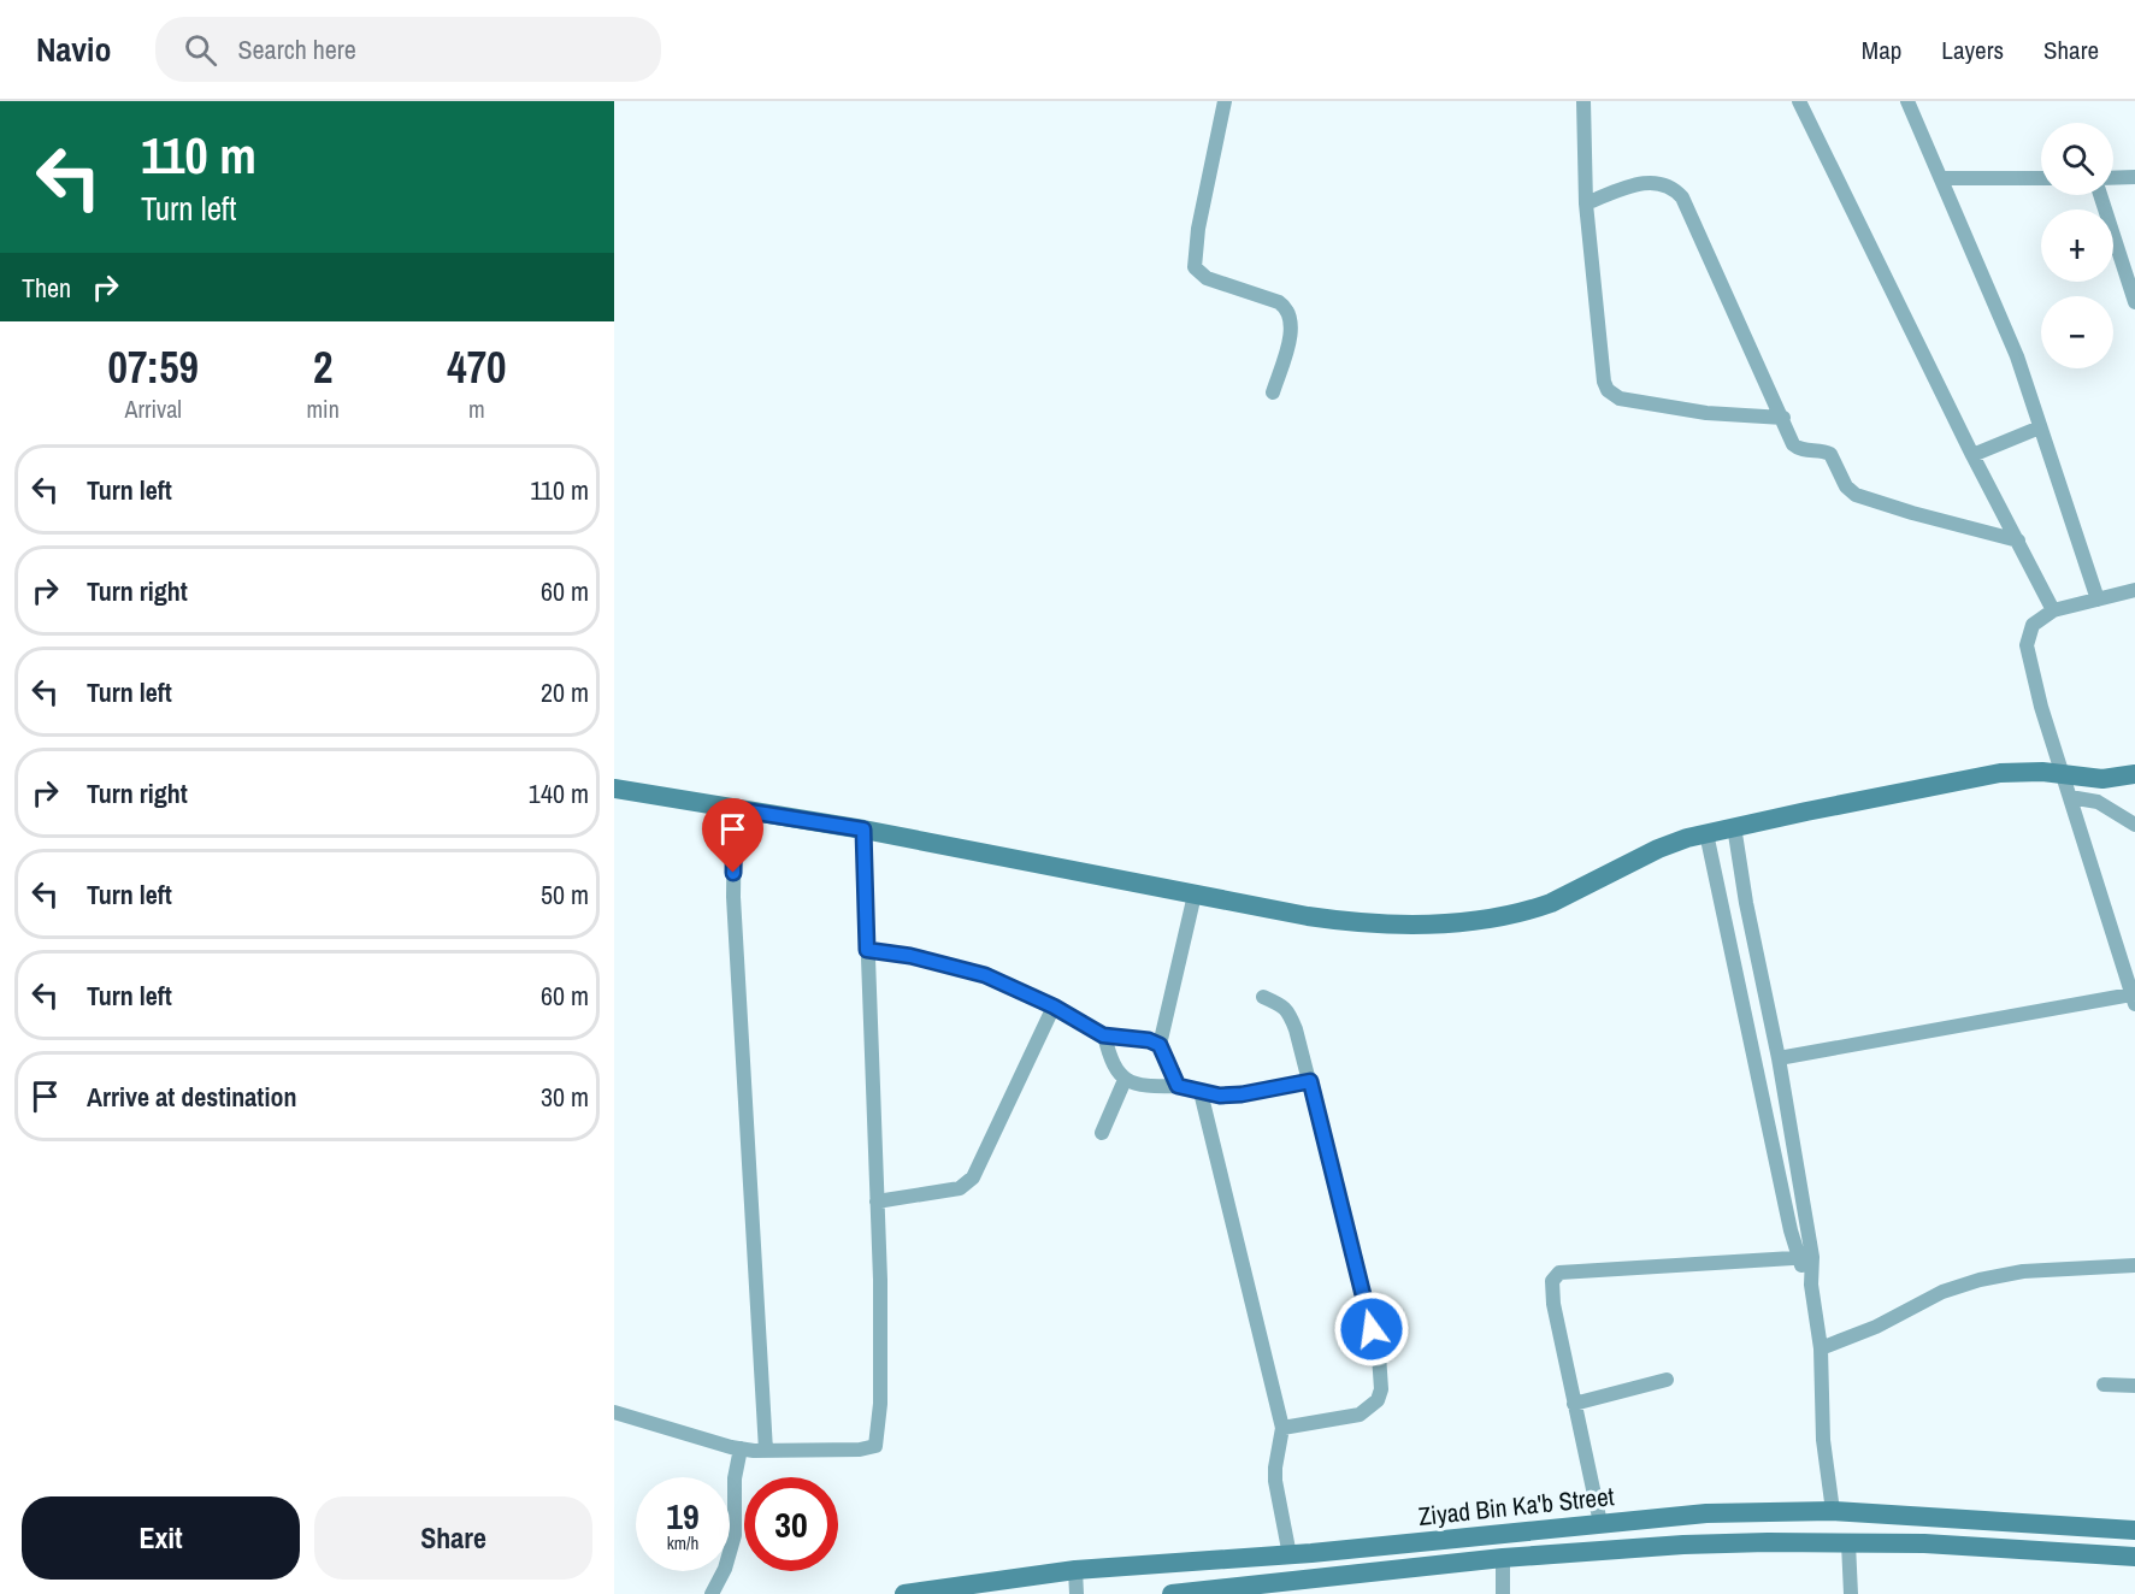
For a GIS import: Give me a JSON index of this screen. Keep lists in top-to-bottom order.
{
  "streets": {
    "main road": ["Ziyad Bin Ka'b Street"]
  },
  "page": {
    "header": "Navio",
    "search": "Search here",
    "nav": ["Map", "Layers", "Share"],
    "turn": ["110 m", "Turn left"],
    "map_buttons": ["+", "−"],
    "then": "Then",
    "eta": [
      "07:59",
      "Arrival",
      "2",
      "min",
      "470",
      "m"
    ],
    "list": [
      {
        "name": "Turn left",
        "value": "110 m"
      },
      {
        "name": "Turn right",
        "value": "60 m"
      },
      {
        "name": "Turn left",
        "value": "20 m"
      },
      {
        "name": "Turn right",
        "value": "140 m"
      },
      {
        "name": "Turn left",
        "value": "50 m"
      },
      {
        "name": "Turn left",
        "value": "60 m"
      },
      {
        "name": "Arrive at destination",
        "value": "30 m"
      }
    ],
    "speed": "19 km/h",
    "limit": "30",
    "buttons": ["Exit", "Share"]
  }
}
